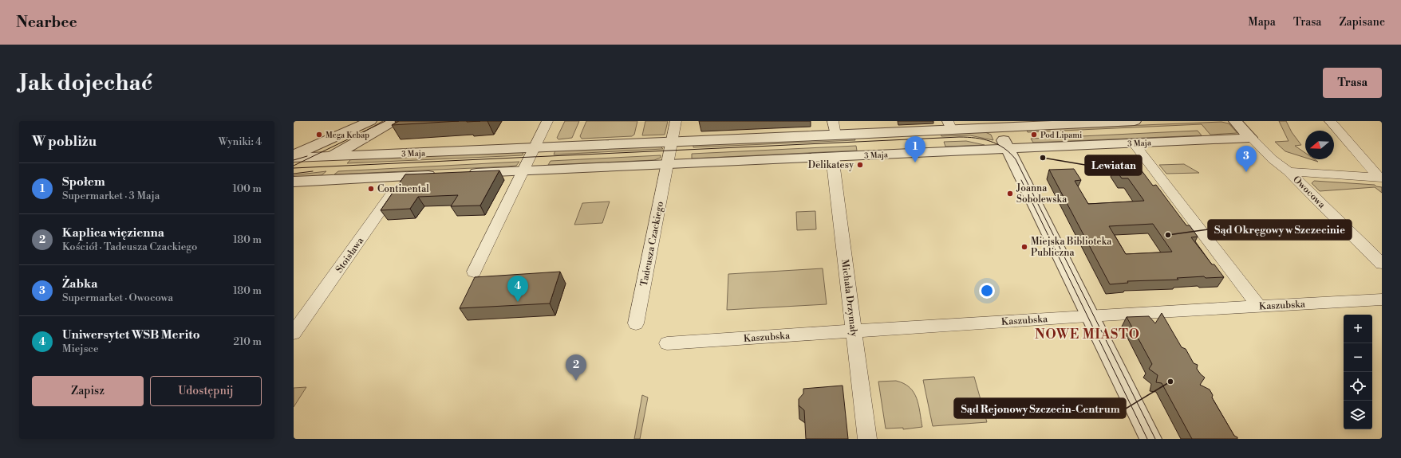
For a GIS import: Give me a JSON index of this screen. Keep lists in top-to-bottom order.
{
  "streets": {
    "street": [
      "3 Maja",
      "Owocowa",
      "Tadeusza Czackiego",
      "Stoisława",
      "Michała Drzymały",
      "Kaszubska"
    ]
  },
  "crossings": [
    ["3 Maja", "Owocowa"],
    ["3 Maja", "Tadeusza Czackiego"],
    ["3 Maja", "Michała Drzymały"],
    ["Michała Drzymały", "Kaszubska"]
  ],
  "districts": ["NOWE MIASTO"],
  "places": [
    "Mega Kebap",
    "Pod Lipami",
    "Lewiatan",
    "Delikatesy",
    "Continental",
    "Joanna Sobolewska",
    "Sąd Okręgowy w Szczecinie",
    "Miejska Biblioteka Publiczna",
    "Sąd Rejonowy Szczecin-Centrum"
  ],
  "north": "left",
  "page": {
    "header": "Nearbee",
    "nav": ["Mapa", "Trasa", "Zapisane"],
    "buttons": [
      "Trasa",
      ["Zapisz", "Udostępnij"]
    ],
    "title": "Jak dojechać",
    "heading": ["W pobliżu", "Wyniki: 4"],
    "pins": [
      "1",
      "3",
      "4",
      "2"
    ],
    "list": [
      {
        "mark": "1",
        "name": "Społem",
        "note": "Supermarket · 3 Maja",
        "value": "100 m"
      },
      {
        "mark": "2",
        "name": "Kaplica więzienna",
        "note": "Kościół · Tadeusza Czackiego",
        "value": "180 m"
      },
      {
        "mark": "3",
        "name": "Żabka",
        "note": "Supermarket · Owocowa",
        "value": "180 m"
      },
      {
        "mark": "4",
        "name": "Uniwersytet WSB Merito",
        "note": "Miejsce",
        "value": "210 m"
      }
    ],
    "map_buttons": ["+", "−"]
  }
}
